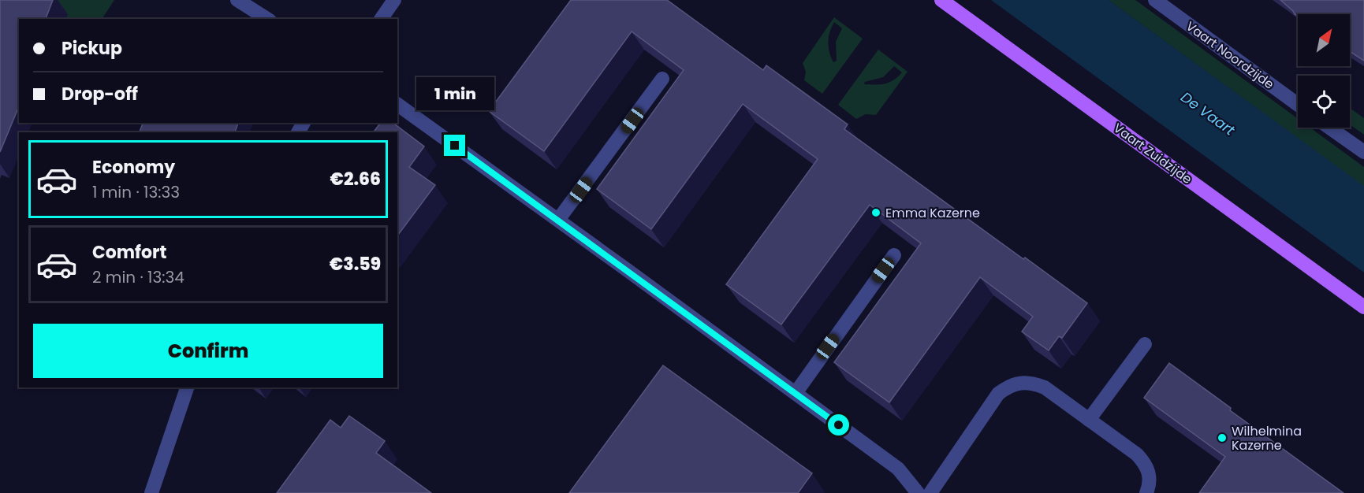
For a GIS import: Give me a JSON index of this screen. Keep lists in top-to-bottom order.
{
  "streets": {
    "main road": ["Vaart Zuidzijde"],
    "street": ["Vaart Noordzijde"]
  },
  "water": ["De Vaart"],
  "places": ["Emma Kazerne", "Wilhelmina Kazerne"],
  "north": "top right",
  "page": {
    "banner": ["Pickup", "Drop-off"],
    "bubble": "1 min",
    "list": [
      {
        "name": "Economy",
        "note": "1 min · 13:33",
        "value": "€2.66"
      },
      {
        "name": "Comfort",
        "note": "2 min · 13:34",
        "value": "€3.59"
      }
    ],
    "buttons": "Confirm"
  }
}
